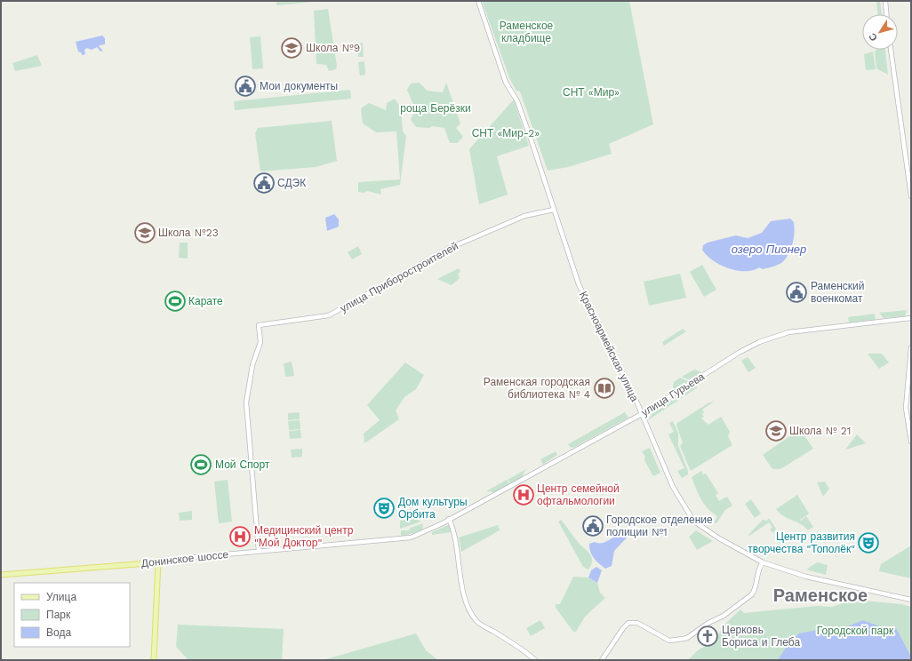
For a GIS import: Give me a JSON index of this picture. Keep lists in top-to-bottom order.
{
  "streets": {
    "main road": [
      "улица Приборостроителей",
      "Красноармейская улица",
      "улица Гурьева",
      "Донинское шоссе"
    ]
  },
  "crossings": [
    ["улица Приборостроителей", "Красноармейская улица"],
    ["улица Приборостроителей", "Донинское шоссе"],
    ["Красноармейская улица", "улица Гурьева"],
    ["улица Гурьева", "Донинское шоссе"]
  ],
  "districts": ["Раменское"],
  "water": ["озеро Пионер"],
  "parks": [
    "Раменское кладбище",
    "СНТ «Мир»",
    "роща Берёзки",
    "СНТ «Мир-2»",
    "Городской парк"
  ],
  "places": {
    "school or university": ["Школа №9", "Школа №23", "Школа № 21"],
    "public building": [
      "Мои документы",
      "СДЭК",
      "Раменский военкомат",
      "Городское отделение полиции №1"
    ],
    "sports": ["Карате", "Мой Спорт"],
    "library": ["Раменская городская библиотека № 4"],
    "hospital": ["Центр семейной офтальмологии", "Медицинский центр \"Мой Доктор\""],
    "theatre": ["Дом культуры Орбита", "Центр развития творчества \"Тополёк\""],
    "church": ["Церковь Бориса и Глеба"]
  },
  "legend": ["Улица", "Парк", "Вода"],
  "north": "bottom left"
}
